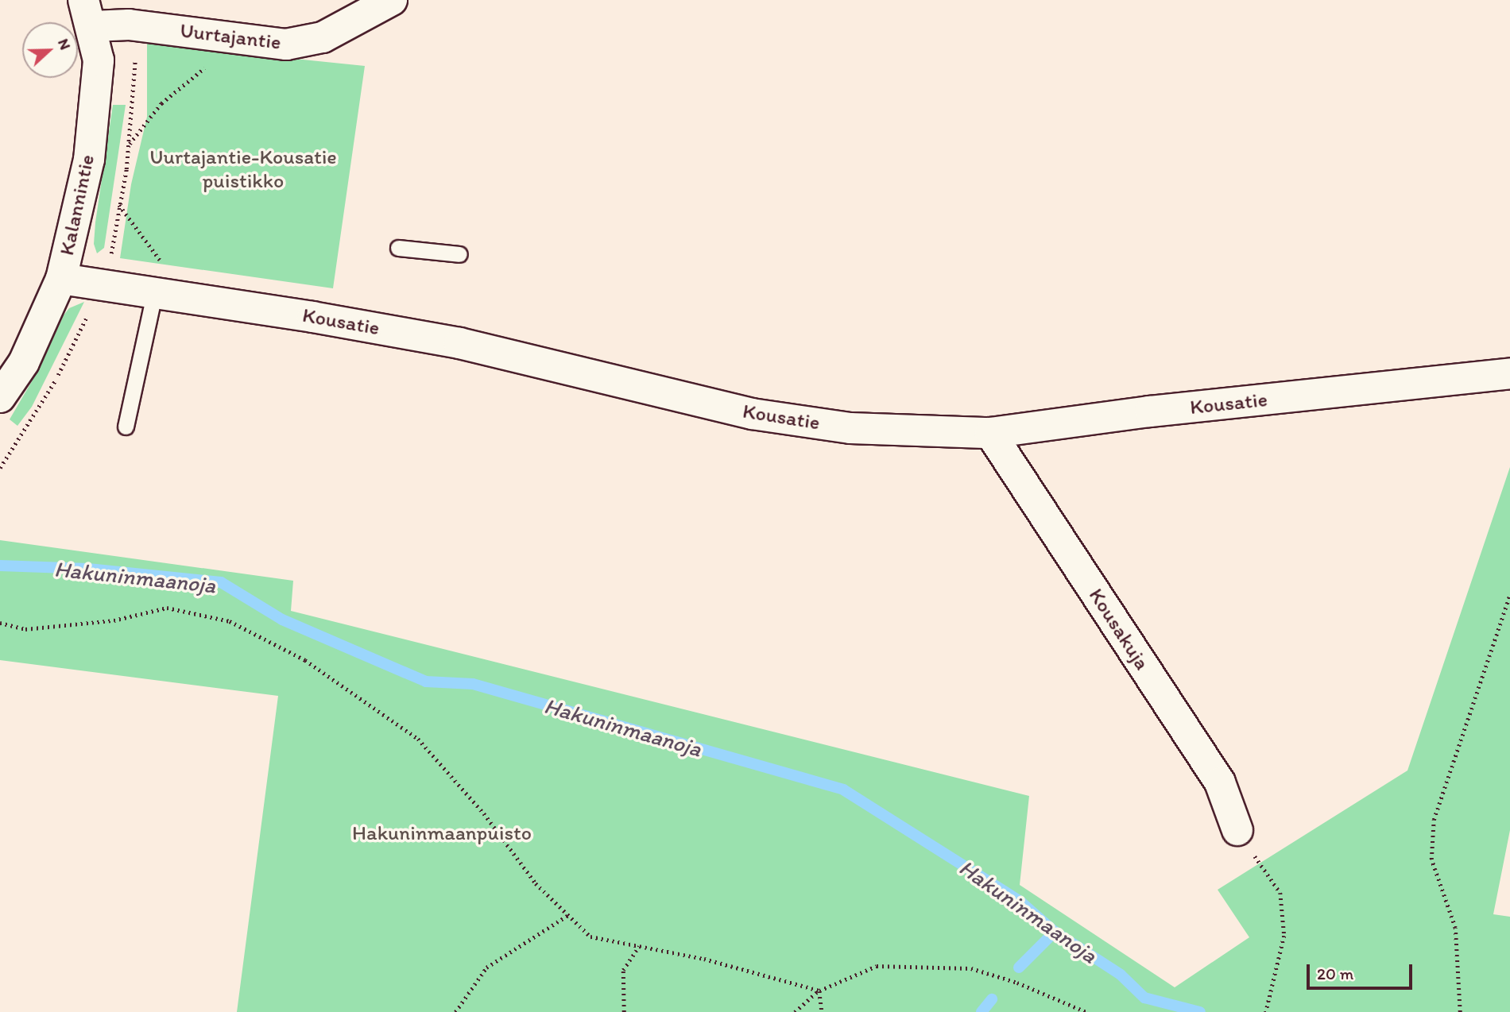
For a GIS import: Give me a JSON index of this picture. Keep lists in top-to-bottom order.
{
  "streets": {
    "street": [
      "Uurtajantie",
      "Kalannintie",
      "Kousatie",
      "Kousakuja"
    ]
  },
  "crossings": [
    ["Uurtajantie", "Kalannintie"],
    ["Kalannintie", "Kousatie"],
    ["Kousatie", "Kousakuja"]
  ],
  "water": ["Hakuninmaanoja"],
  "parks": ["Uurtajantie-Kousatie puistikko", "Hakuninmaanpuisto"],
  "scale_bar": "20 m",
  "north": "right"
}
